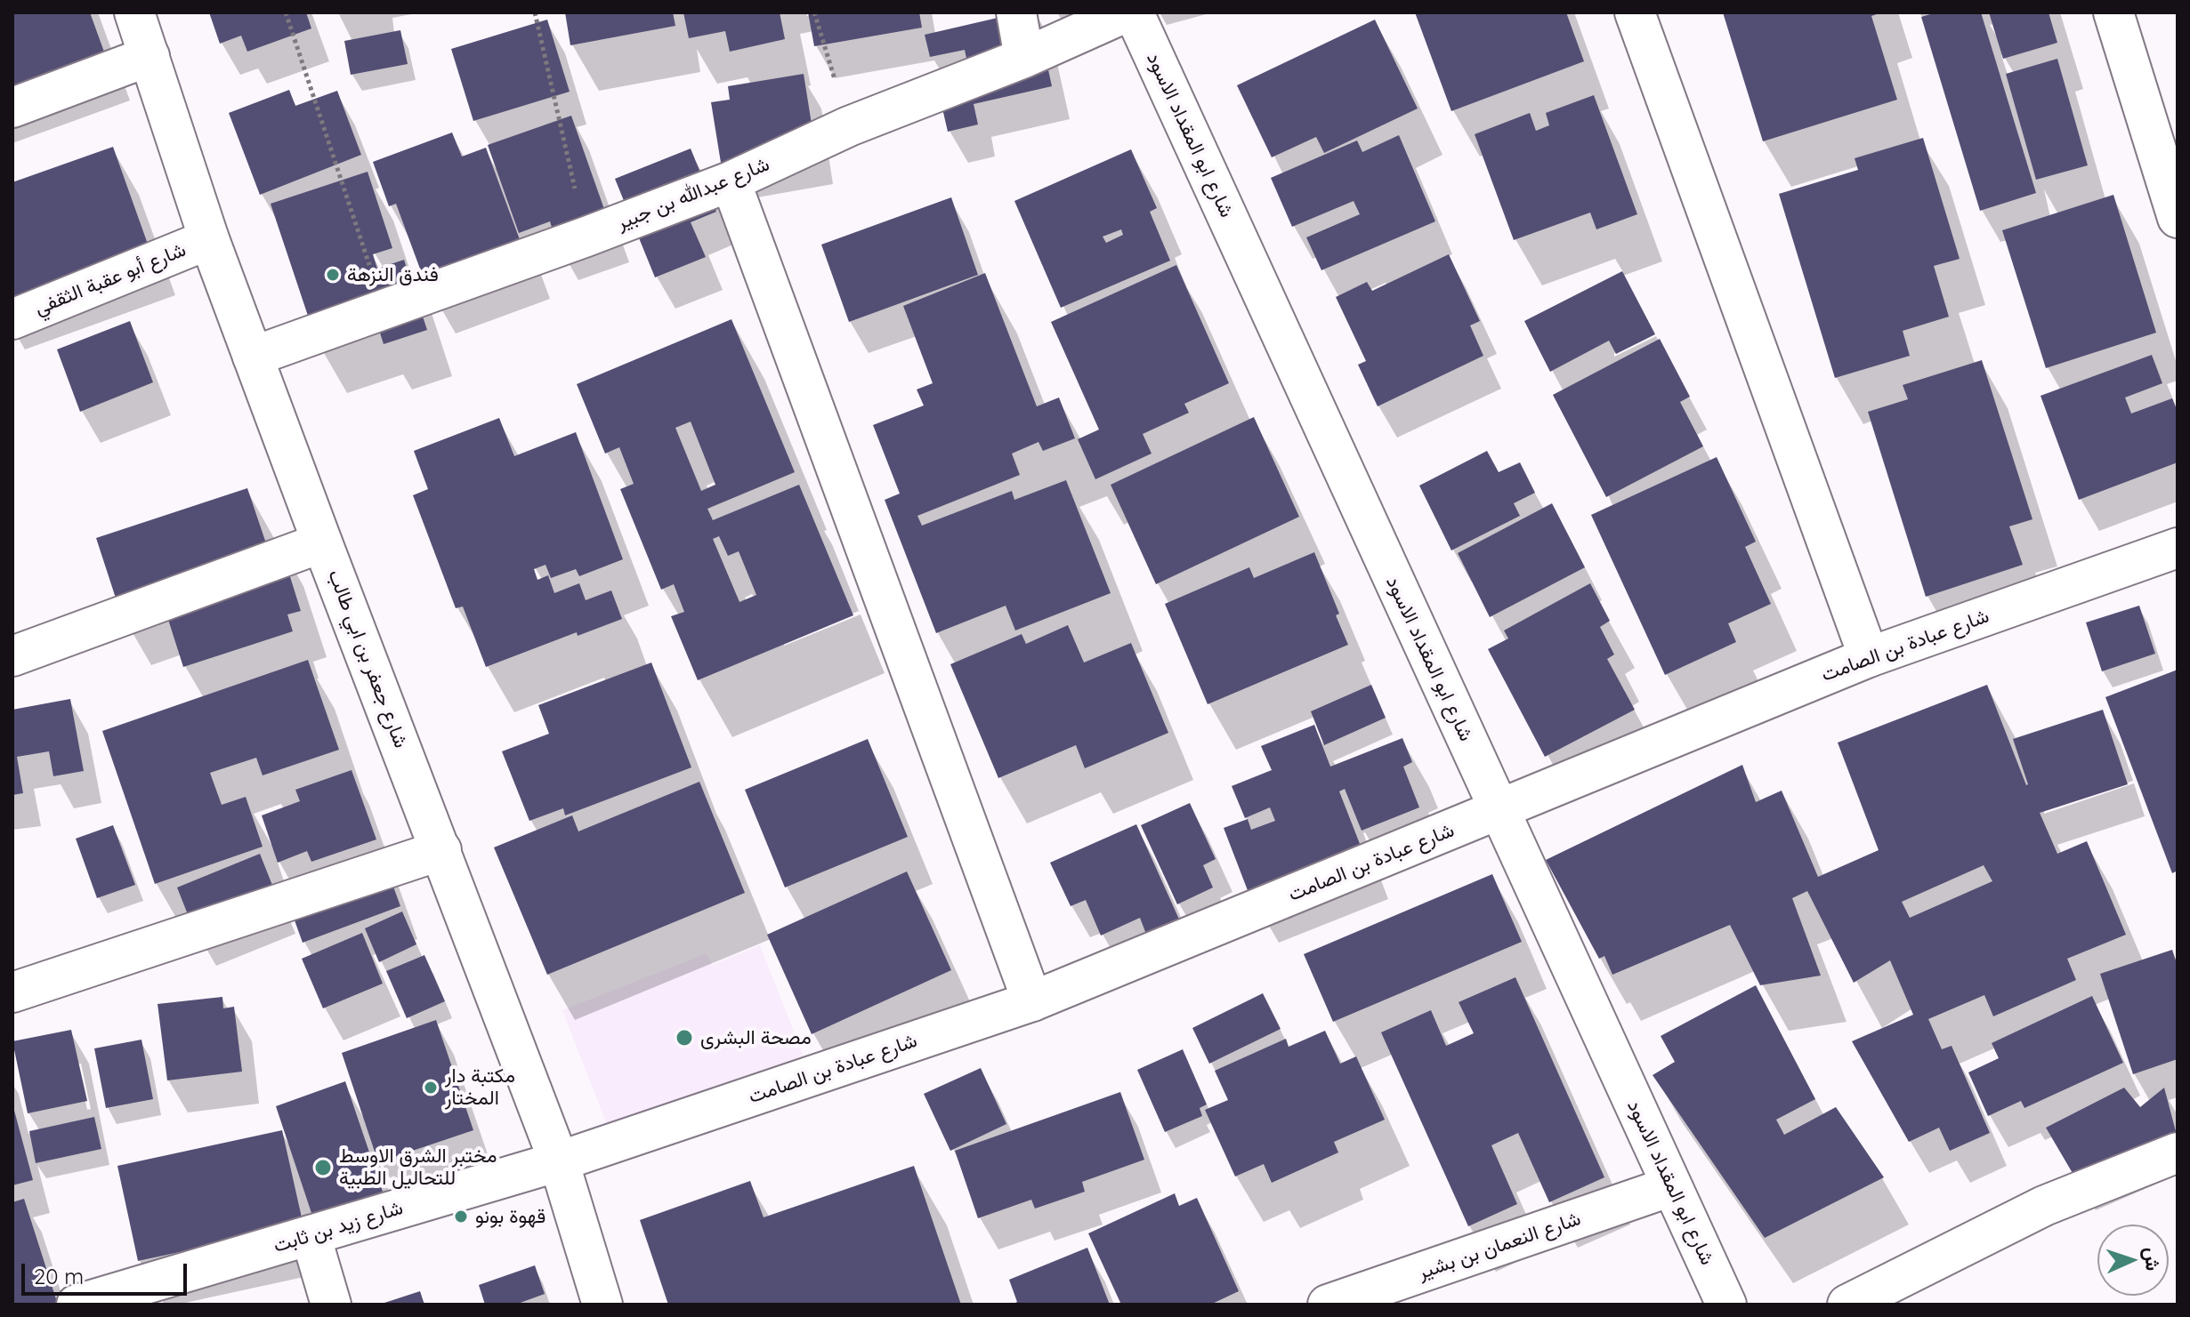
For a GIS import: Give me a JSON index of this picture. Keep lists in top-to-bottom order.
{
  "streets": {
    "street": [
      "شارع ابو المقداد الاسود",
      "شارع عبدالله بن جبير",
      "شارع أبو عقبة الثقفي",
      "شارع عبادة بن الصامت",
      "شارع جعفر بن ابي طالب",
      "شارع زيد بن ثابت",
      "شارع النعمان بن بشير"
    ]
  },
  "crossings": [
    ["شارع ابو المقداد الاسود", "شارع عبادة بن الصامت"],
    ["شارع ابو المقداد الاسود", "شارع النعمان بن بشير"],
    ["شارع عبدالله بن جبير", "شارع جعفر بن ابي طالب"],
    ["شارع أبو عقبة الثقفي", "شارع جعفر بن ابي طالب"],
    ["شارع عبادة بن الصامت", "شارع جعفر بن ابي طالب"],
    ["شارع عبادة بن الصامت", "شارع زيد بن ثابت"],
    ["شارع جعفر بن ابي طالب", "شارع زيد بن ثابت"]
  ],
  "places": [
    "فندق النزهة",
    "مصحة البشرى",
    "مكتبة دار المختار",
    "مختبر الشرق الاوسط للتحاليل الطبية",
    "قهوة بونو"
  ],
  "scale_bar": "20 m",
  "north": "right"
}
